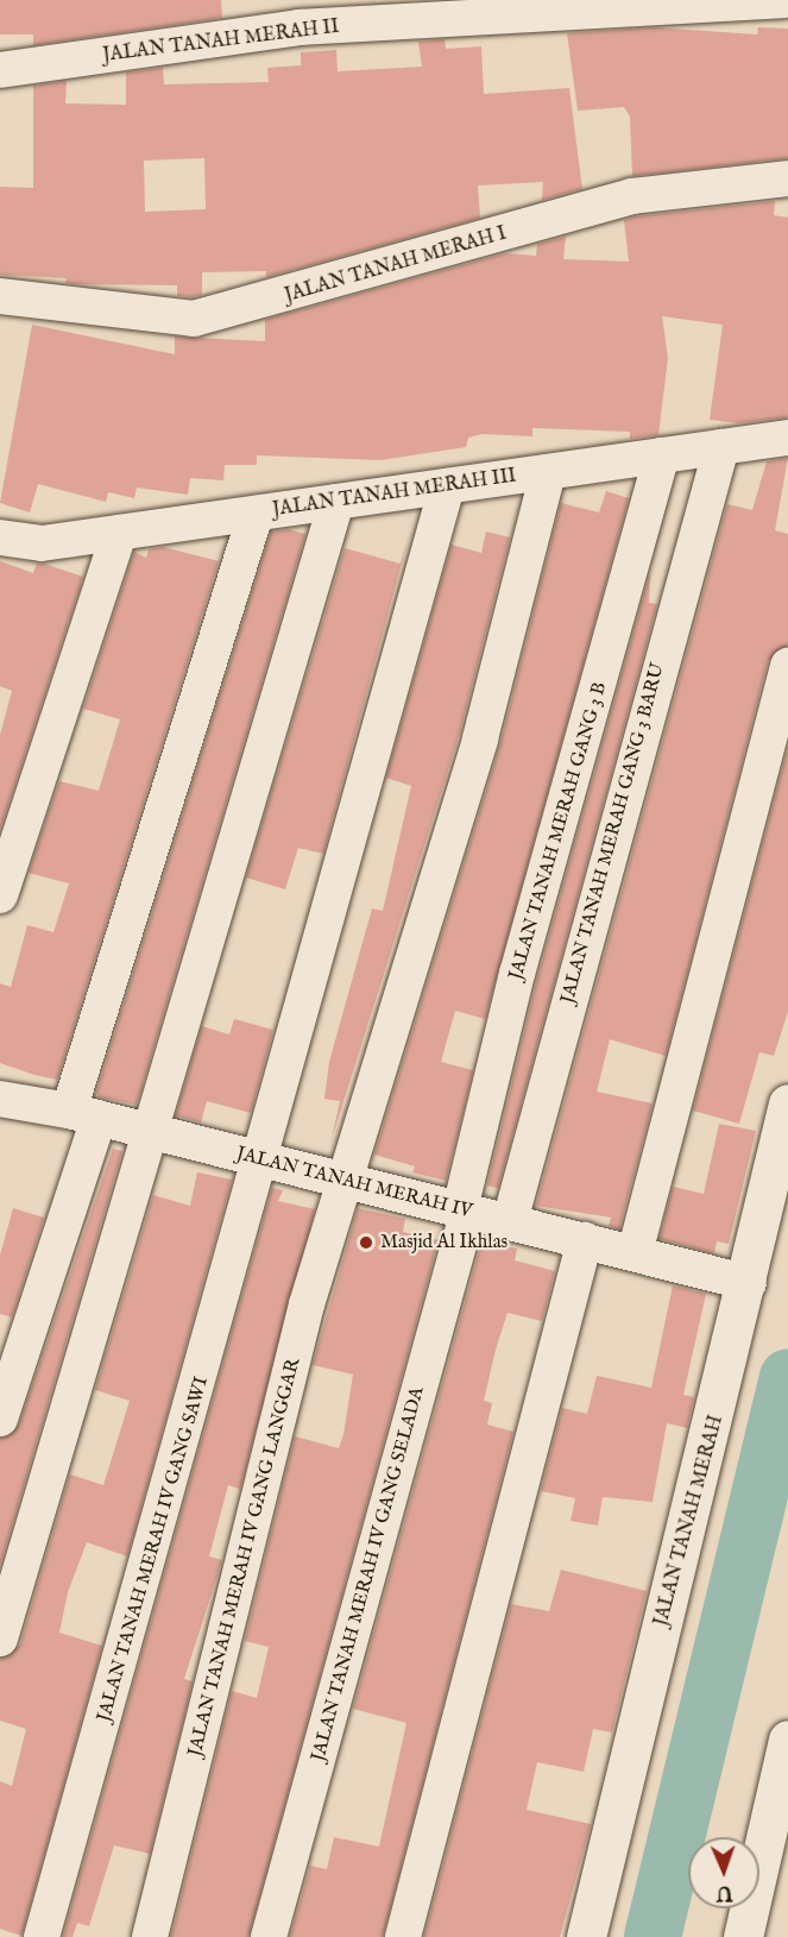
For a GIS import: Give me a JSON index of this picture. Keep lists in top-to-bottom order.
{
  "streets": {
    "street": [
      "JALAN TANAH MERAH II",
      "JALAN TANAH MERAH I",
      "JALAN TANAH MERAH III",
      "JALAN TANAH MERAH GANG 3 B",
      "JALAN TANAH MERAH GANG 3 BARU",
      "JALAN TANAH MERAH IV",
      "JALAN TANAH MERAH",
      "JALAN TANAH MERAH IV GANG SAWI",
      "JALAN TANAH MERAH IV GANG LANGGAR",
      "JALAN TANAH MERAH IV GANG SELADA"
    ]
  },
  "crossings": [
    ["JALAN TANAH MERAH III", "JALAN TANAH MERAH GANG 3 B"],
    ["JALAN TANAH MERAH III", "JALAN TANAH MERAH GANG 3 BARU"],
    ["JALAN TANAH MERAH III", "JALAN TANAH MERAH IV GANG SAWI"],
    ["JALAN TANAH MERAH III", "JALAN TANAH MERAH IV GANG LANGGAR"],
    ["JALAN TANAH MERAH GANG 3 B", "JALAN TANAH MERAH IV"],
    ["JALAN TANAH MERAH GANG 3 B", "JALAN TANAH MERAH IV GANG SELADA"],
    ["JALAN TANAH MERAH GANG 3 BARU", "JALAN TANAH MERAH IV"],
    ["JALAN TANAH MERAH IV", "JALAN TANAH MERAH"],
    ["JALAN TANAH MERAH IV", "JALAN TANAH MERAH IV GANG SAWI"],
    ["JALAN TANAH MERAH IV", "JALAN TANAH MERAH IV GANG LANGGAR"],
    ["JALAN TANAH MERAH IV", "JALAN TANAH MERAH IV GANG SELADA"]
  ],
  "places": ["Masjid Al Ikhlas"],
  "north": "bottom"
}
